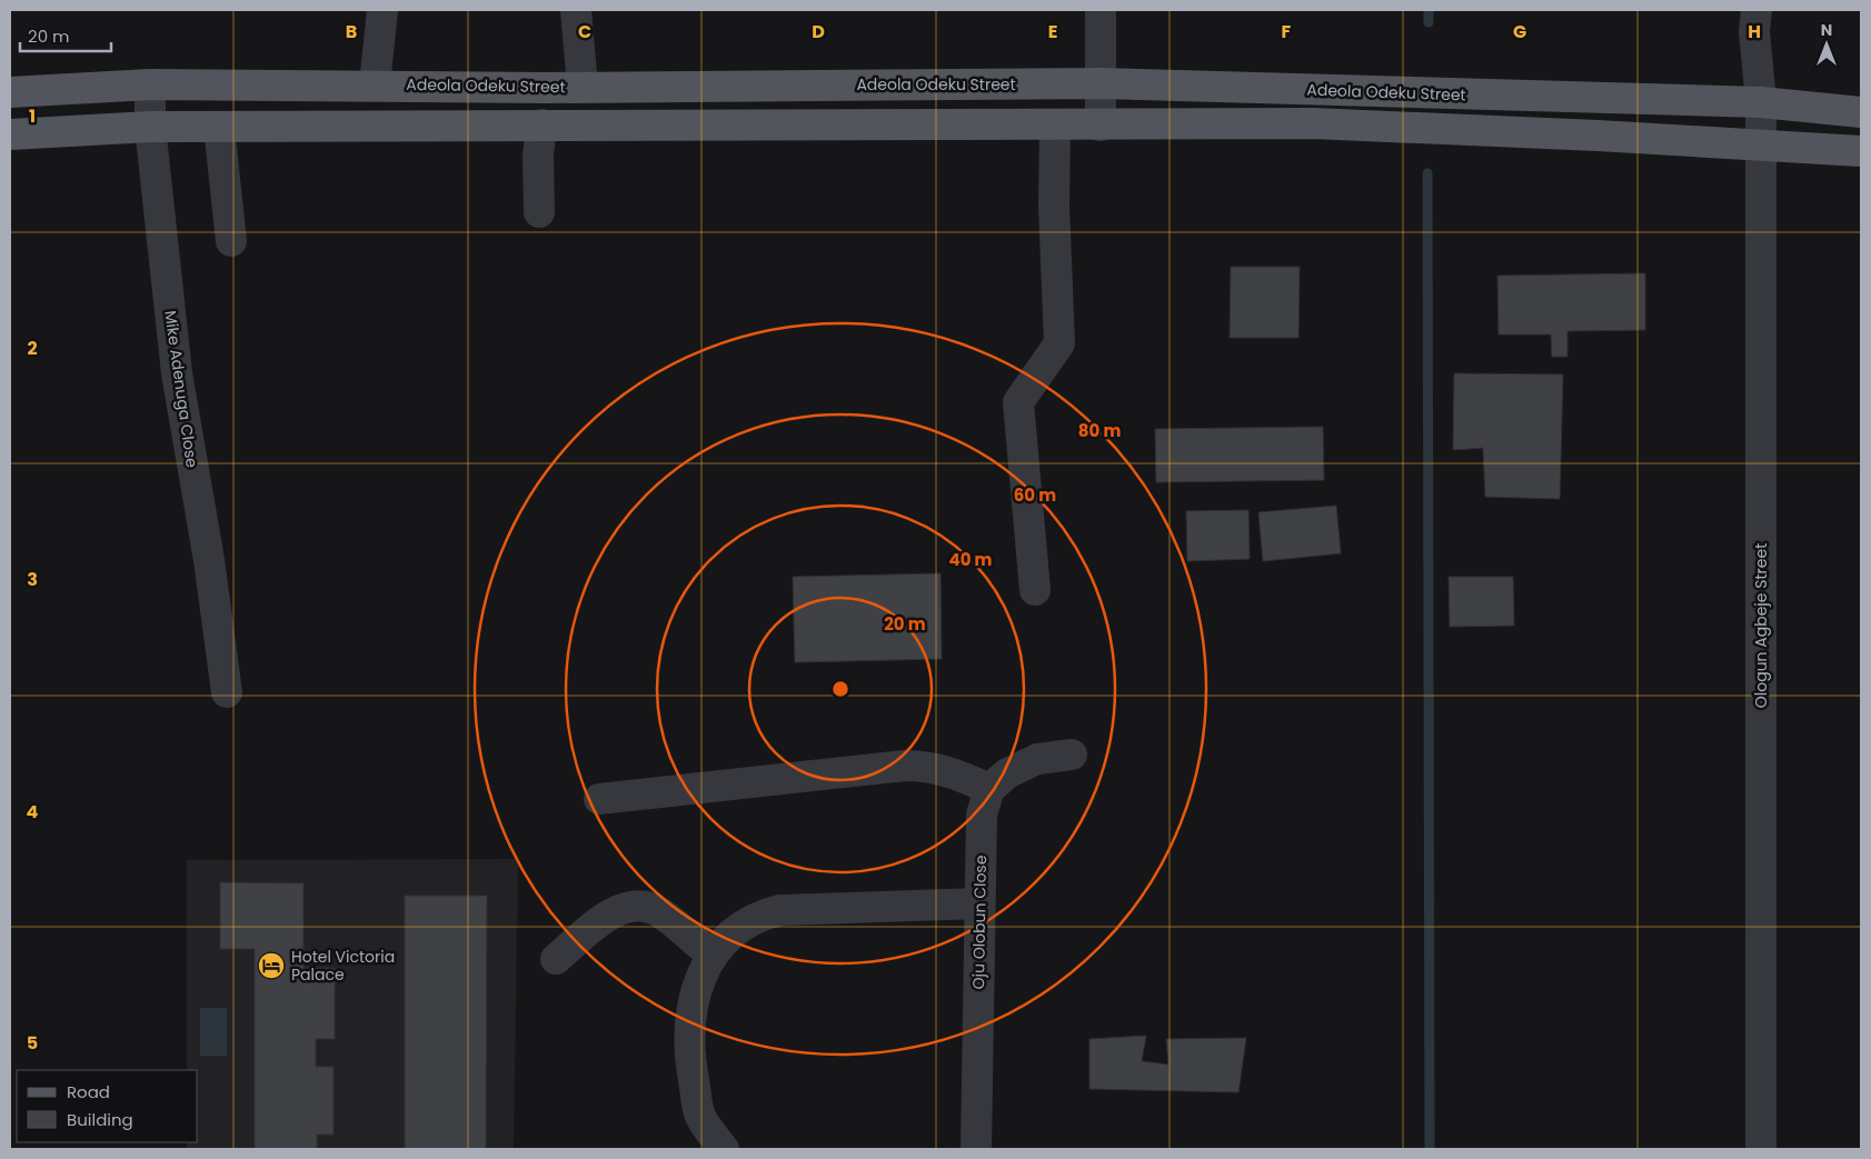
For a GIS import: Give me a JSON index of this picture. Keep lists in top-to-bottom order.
{
  "streets": {
    "main road": ["Adeola Odeku Street"],
    "street": ["Mike Adenuga Close", "Ologun Agbeje Street", "Oju Olobun Close"]
  },
  "crossings": [
    ["Adeola Odeku Street", "Mike Adenuga Close"],
    ["Adeola Odeku Street", "Ologun Agbeje Street"]
  ],
  "places": {
    "hotel": ["Hotel Victoria Palace"]
  },
  "legend": ["Road", "Building"],
  "scale_bar": "20 m",
  "north": "top",
  "grid": {
    "columns": [
      "B",
      "C",
      "D",
      "E",
      "F",
      "G",
      "H"
    ],
    "rows": [
      "1",
      "2",
      "3",
      "4",
      "5"
    ]
  },
  "rings": [
    "80 m",
    "60 m",
    "40 m",
    "20 m"
  ]
}
